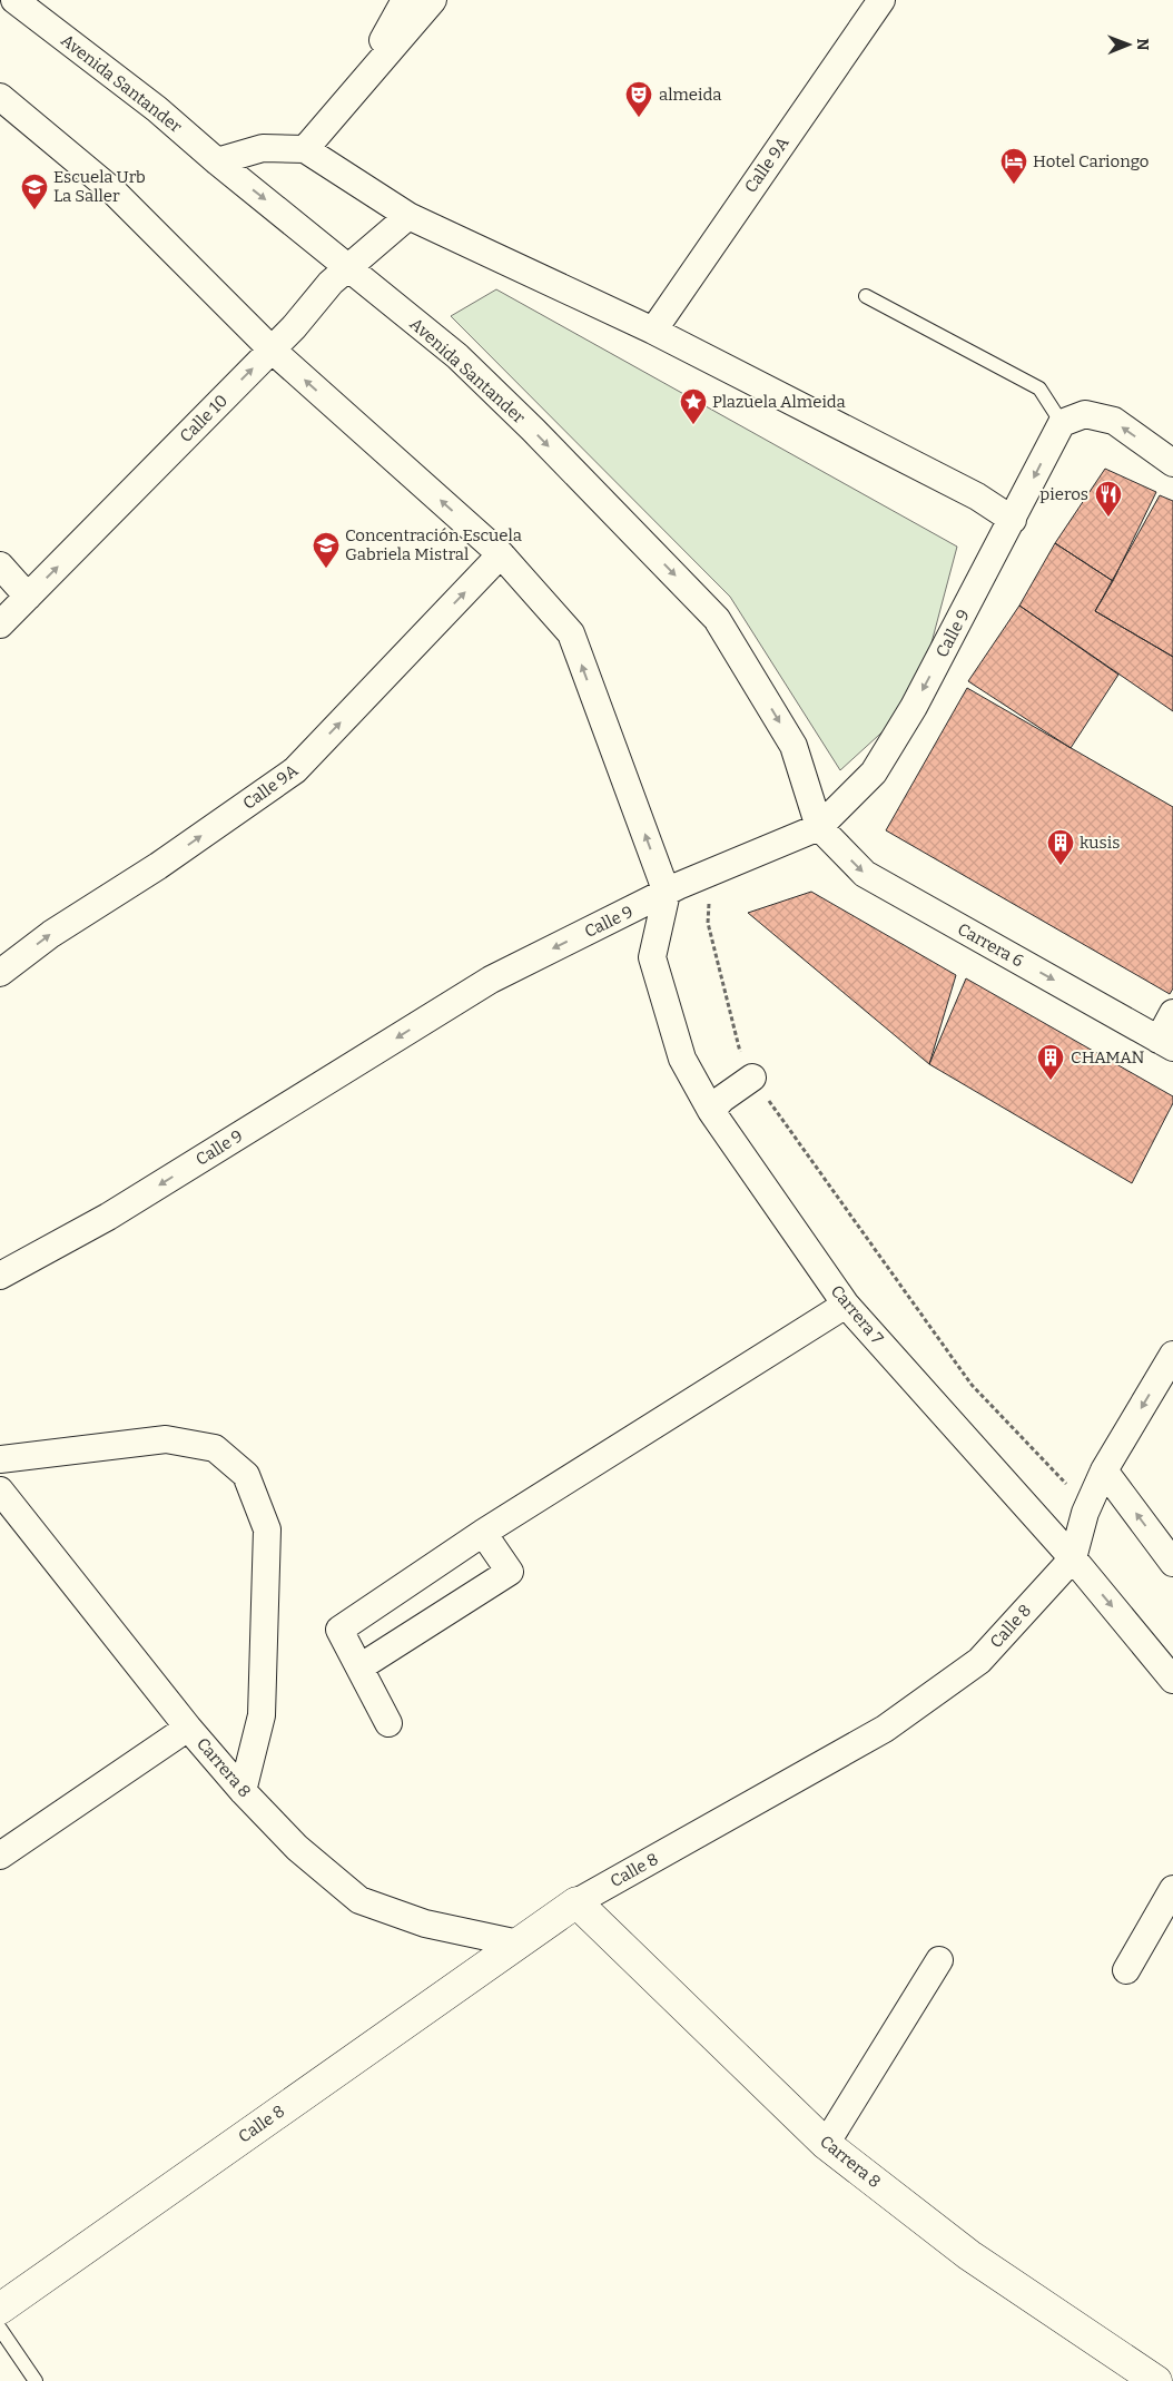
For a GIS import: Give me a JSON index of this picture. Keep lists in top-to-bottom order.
{
  "streets": {
    "highway": ["Calle 8", "Carrera 8"],
    "street": [
      "Avenida Santander",
      "Calle 9A",
      "Calle 10",
      "Calle 9",
      "Carrera 6",
      "Carrera 7"
    ]
  },
  "crossings": [
    ["Avenida Santander", "Calle 10"],
    ["Avenida Santander", "Calle 9"],
    ["Avenida Santander", "Carrera 6"],
    ["Calle 9", "Carrera 6"],
    ["Calle 9", "Carrera 7"],
    ["Carrera 7", "Calle 8"],
    ["Calle 8", "Carrera 8"]
  ],
  "one_way": [
    "Calle 9A",
    "Calle 10",
    "Calle 9",
    "Carrera 6"
  ],
  "places": {
    "theatre": ["almeida"],
    "hotel": ["Hotel Cariongo"],
    "school or university": ["Escuela Urb La Saller", "Concentración Escuela Gabriela Mistral"],
    "place": ["Plazuela Almeida"],
    "restaurant": ["pieros"],
    "building": ["kusis", "CHAMAN"]
  },
  "north": "right"
}
